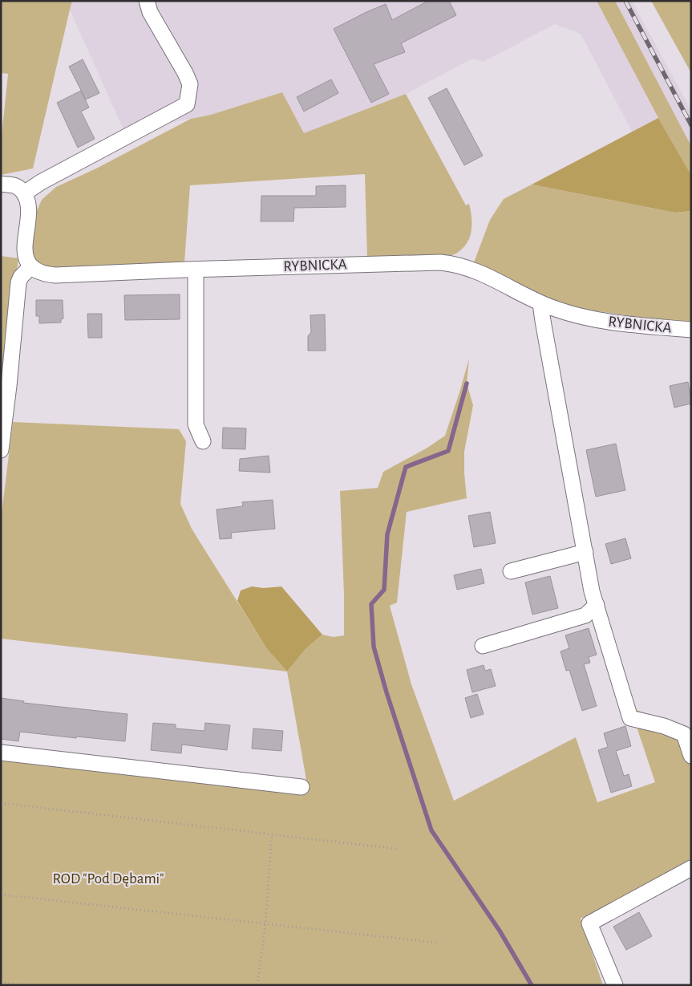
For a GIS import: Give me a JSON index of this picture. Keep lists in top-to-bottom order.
{
  "streets": {
    "street": ["RYBNICKA"]
  },
  "parks": ["ROD \"Pod Dębami\""]
}
